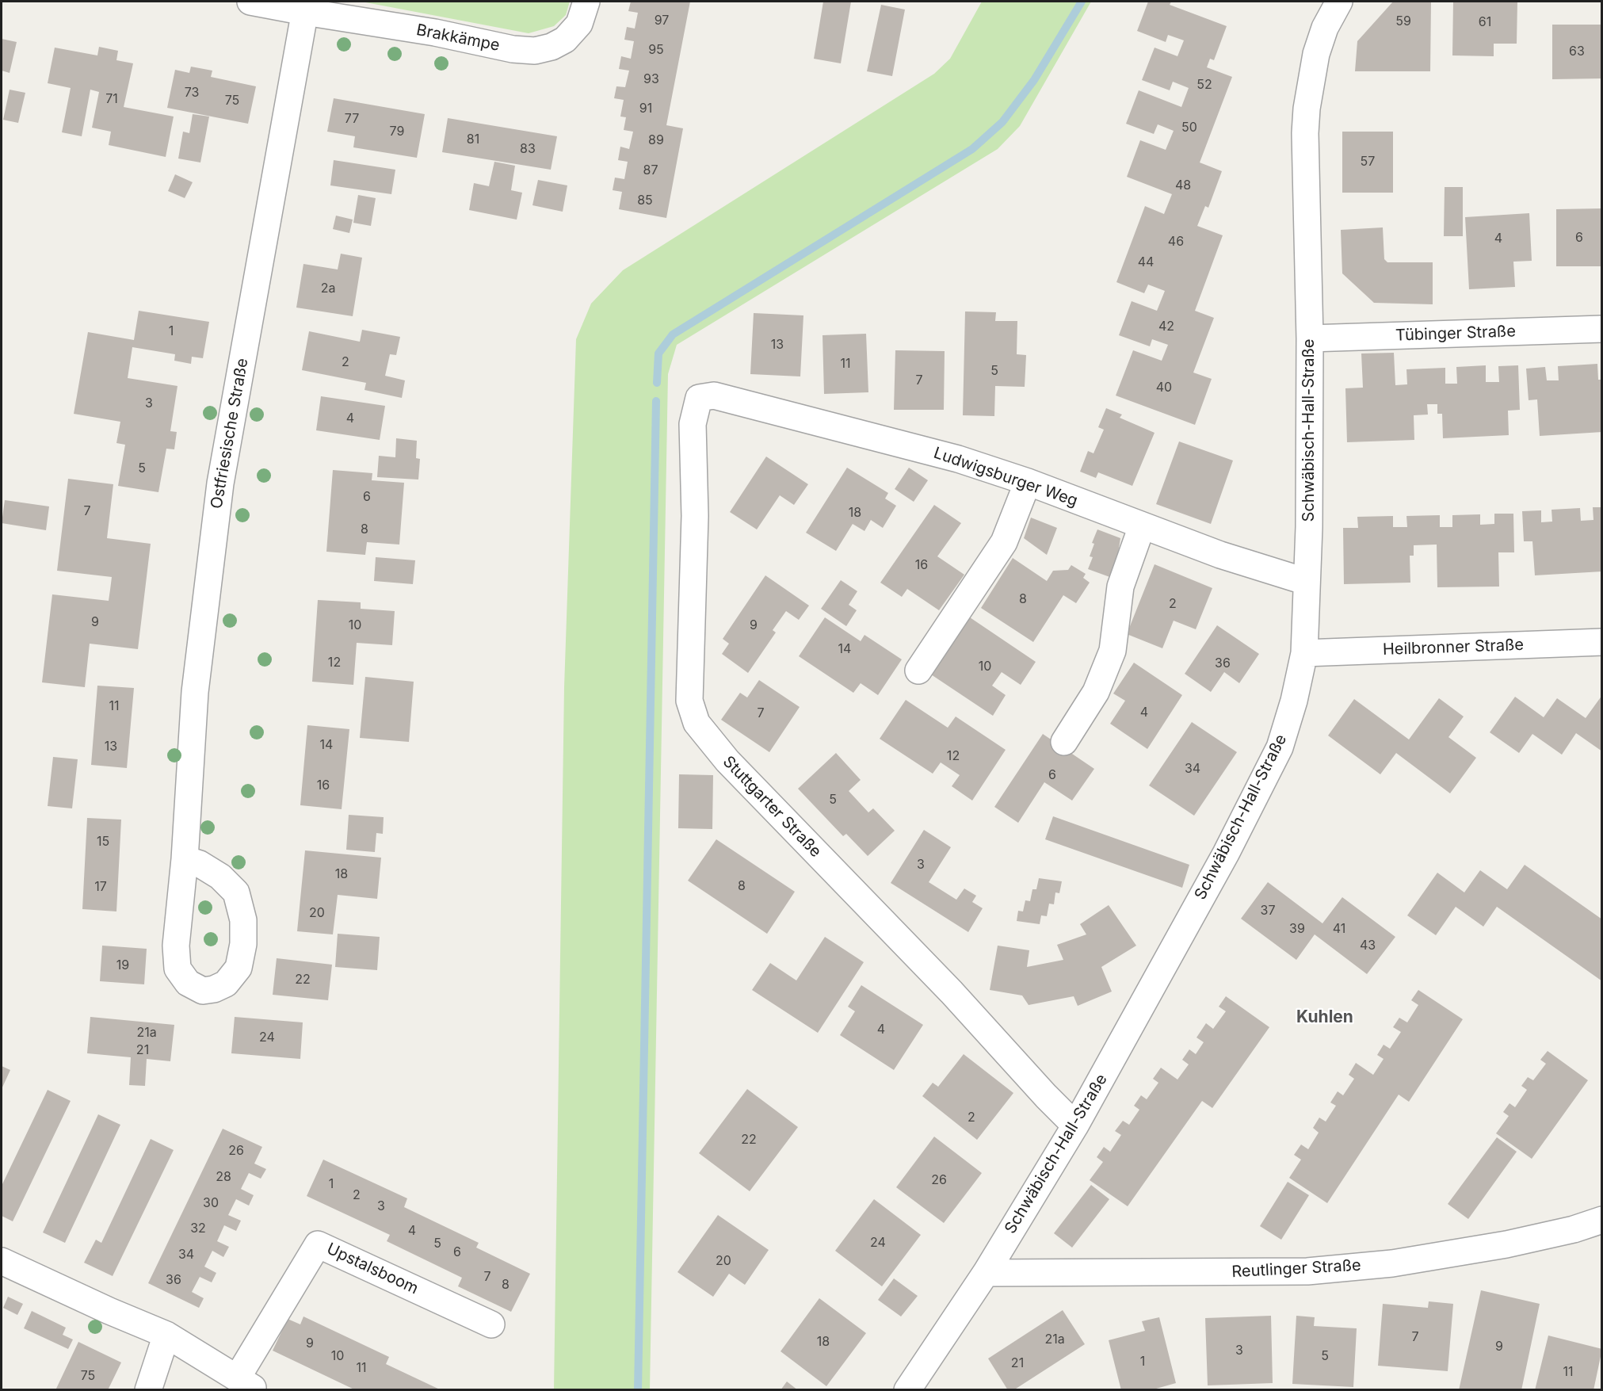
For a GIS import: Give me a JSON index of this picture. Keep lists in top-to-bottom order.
{
  "streets": {
    "street": [
      "Brakkämpe",
      "Tübinger Straße",
      "Schwäbisch-Hall-Straße",
      "Ostfriesische Straße",
      "Ludwigsburger Weg",
      "Heilbronner Straße",
      "Stuttgarter Straße",
      "Upstalsboom",
      "Reutlinger Straße"
    ]
  },
  "crossings": [
    ["Brakkämpe", "Ostfriesische Straße"],
    ["Tübinger Straße", "Schwäbisch-Hall-Straße"],
    ["Schwäbisch-Hall-Straße", "Ludwigsburger Weg"],
    ["Schwäbisch-Hall-Straße", "Heilbronner Straße"],
    ["Schwäbisch-Hall-Straße", "Stuttgarter Straße"],
    ["Schwäbisch-Hall-Straße", "Reutlinger Straße"],
    ["Ludwigsburger Weg", "Stuttgarter Straße"]
  ],
  "districts": ["Kuhlen"],
  "house_numbers": [
    "97",
    "59",
    "61",
    "95",
    "63",
    "93",
    "52",
    "73",
    "71",
    "75",
    "91",
    "77",
    "50",
    "79",
    "81",
    "89",
    "83",
    "57",
    "87",
    "48",
    "85",
    "6",
    "4",
    "46",
    "44",
    "2a",
    "42",
    "1",
    "13",
    "2",
    "11",
    "5",
    "7",
    "40",
    "3",
    "4",
    "5",
    "6",
    "7",
    "18",
    "8",
    "16",
    "8",
    "2",
    "9",
    "10",
    "9",
    "14",
    "12",
    "36",
    "10",
    "11",
    "4",
    "7",
    "14",
    "13",
    "12",
    "34",
    "6",
    "16",
    "5",
    "15",
    "3",
    "18",
    "8",
    "17",
    "37",
    "20",
    "39",
    "41",
    "43",
    "19",
    "22",
    "4",
    "21a",
    "24",
    "21",
    "2",
    "22",
    "26",
    "28",
    "26",
    "1",
    "2",
    "30",
    "3",
    "32",
    "4",
    "24",
    "5",
    "6",
    "34",
    "20",
    "7",
    "36",
    "8",
    "7",
    "21a",
    "18",
    "9",
    "9",
    "3",
    "10",
    "5",
    "1",
    "21",
    "11",
    "11",
    "75"
  ]
}
